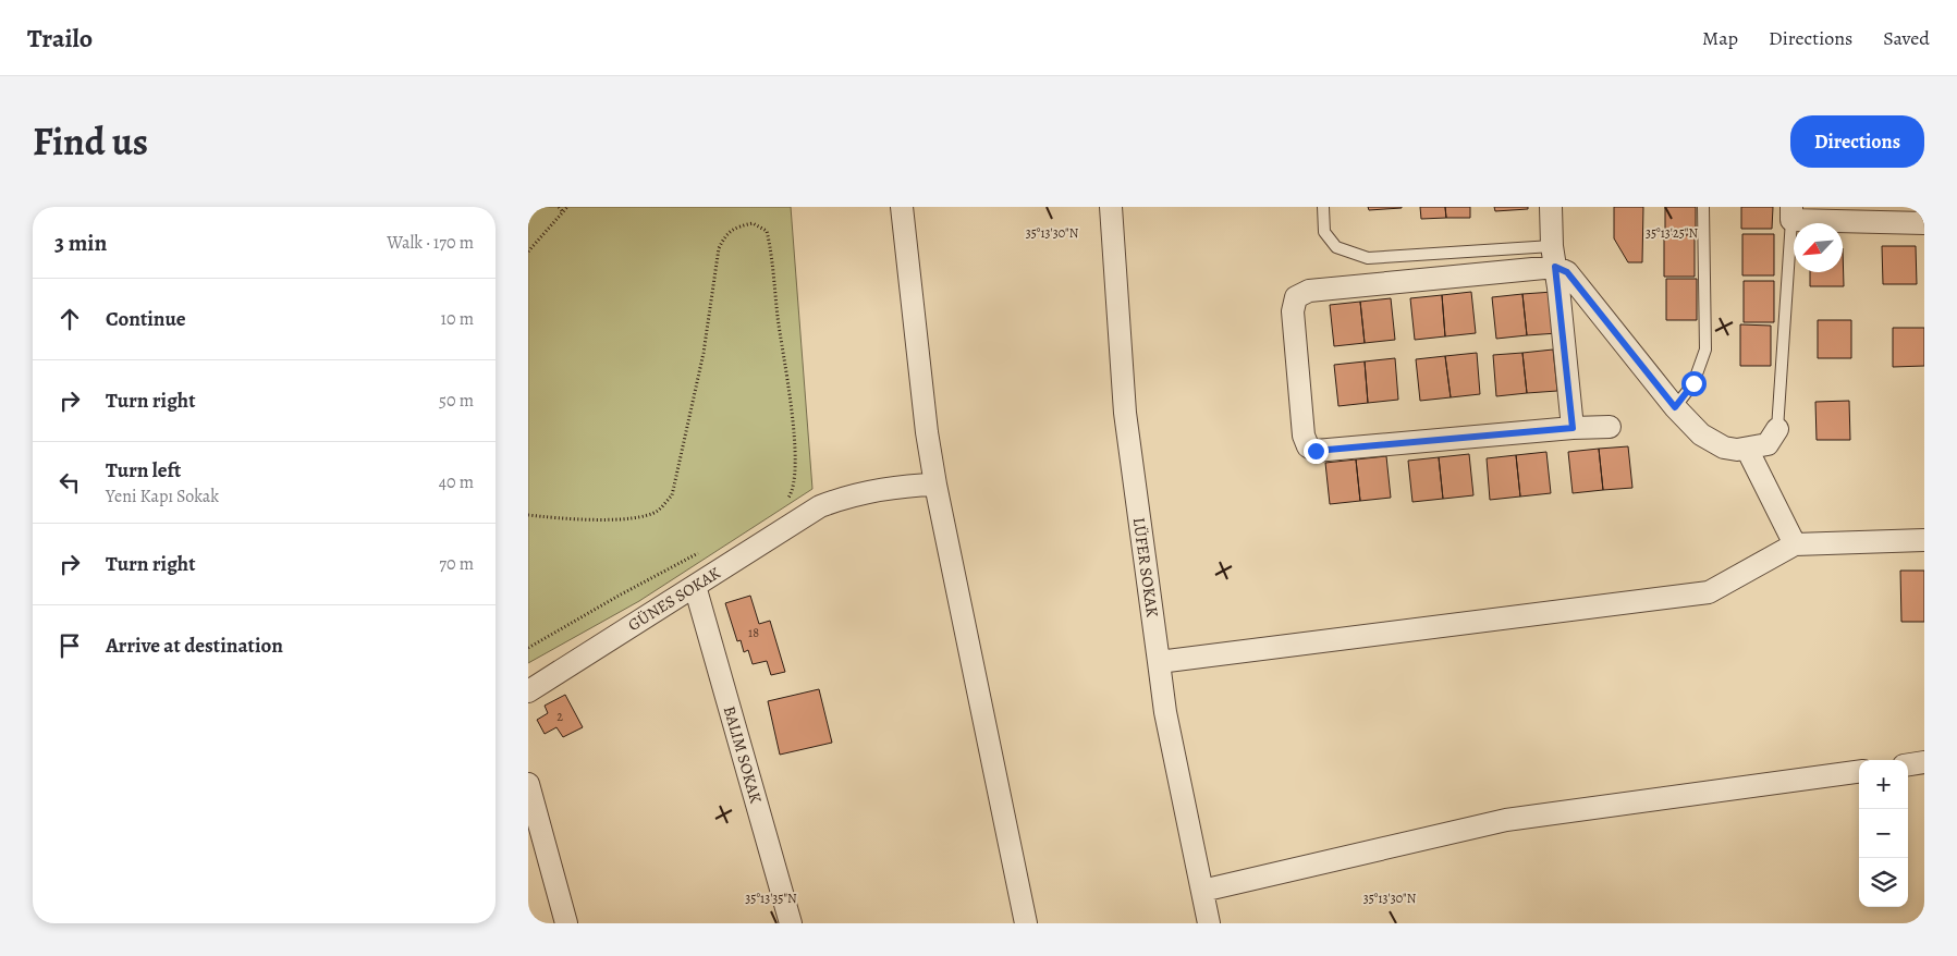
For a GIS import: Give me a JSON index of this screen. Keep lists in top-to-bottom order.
{
  "streets": {
    "street": ["LÜFER SOKAK", "GÜNES SOKAK"]
  },
  "house_numbers": ["18", "2"],
  "north": "bottom left",
  "page": {
    "header": "Trailo",
    "nav": ["Map", "Directions", "Saved"],
    "title": "Find us",
    "buttons": "Directions",
    "heading": ["3 min", "Walk · 170 m"],
    "list": [
      ["Continue", "10 m"],
      ["Turn right", "50 m"],
      ["Turn left", "Yeni Kapı Sokak", "40 m"],
      ["Turn right", "70 m"],
      "Arrive at destination"
    ],
    "map_buttons": ["+", "−"]
  },
  "coordinates": ["35°13'25\"N", "35°13'30\"N", "35°13'35\"N"]
}
